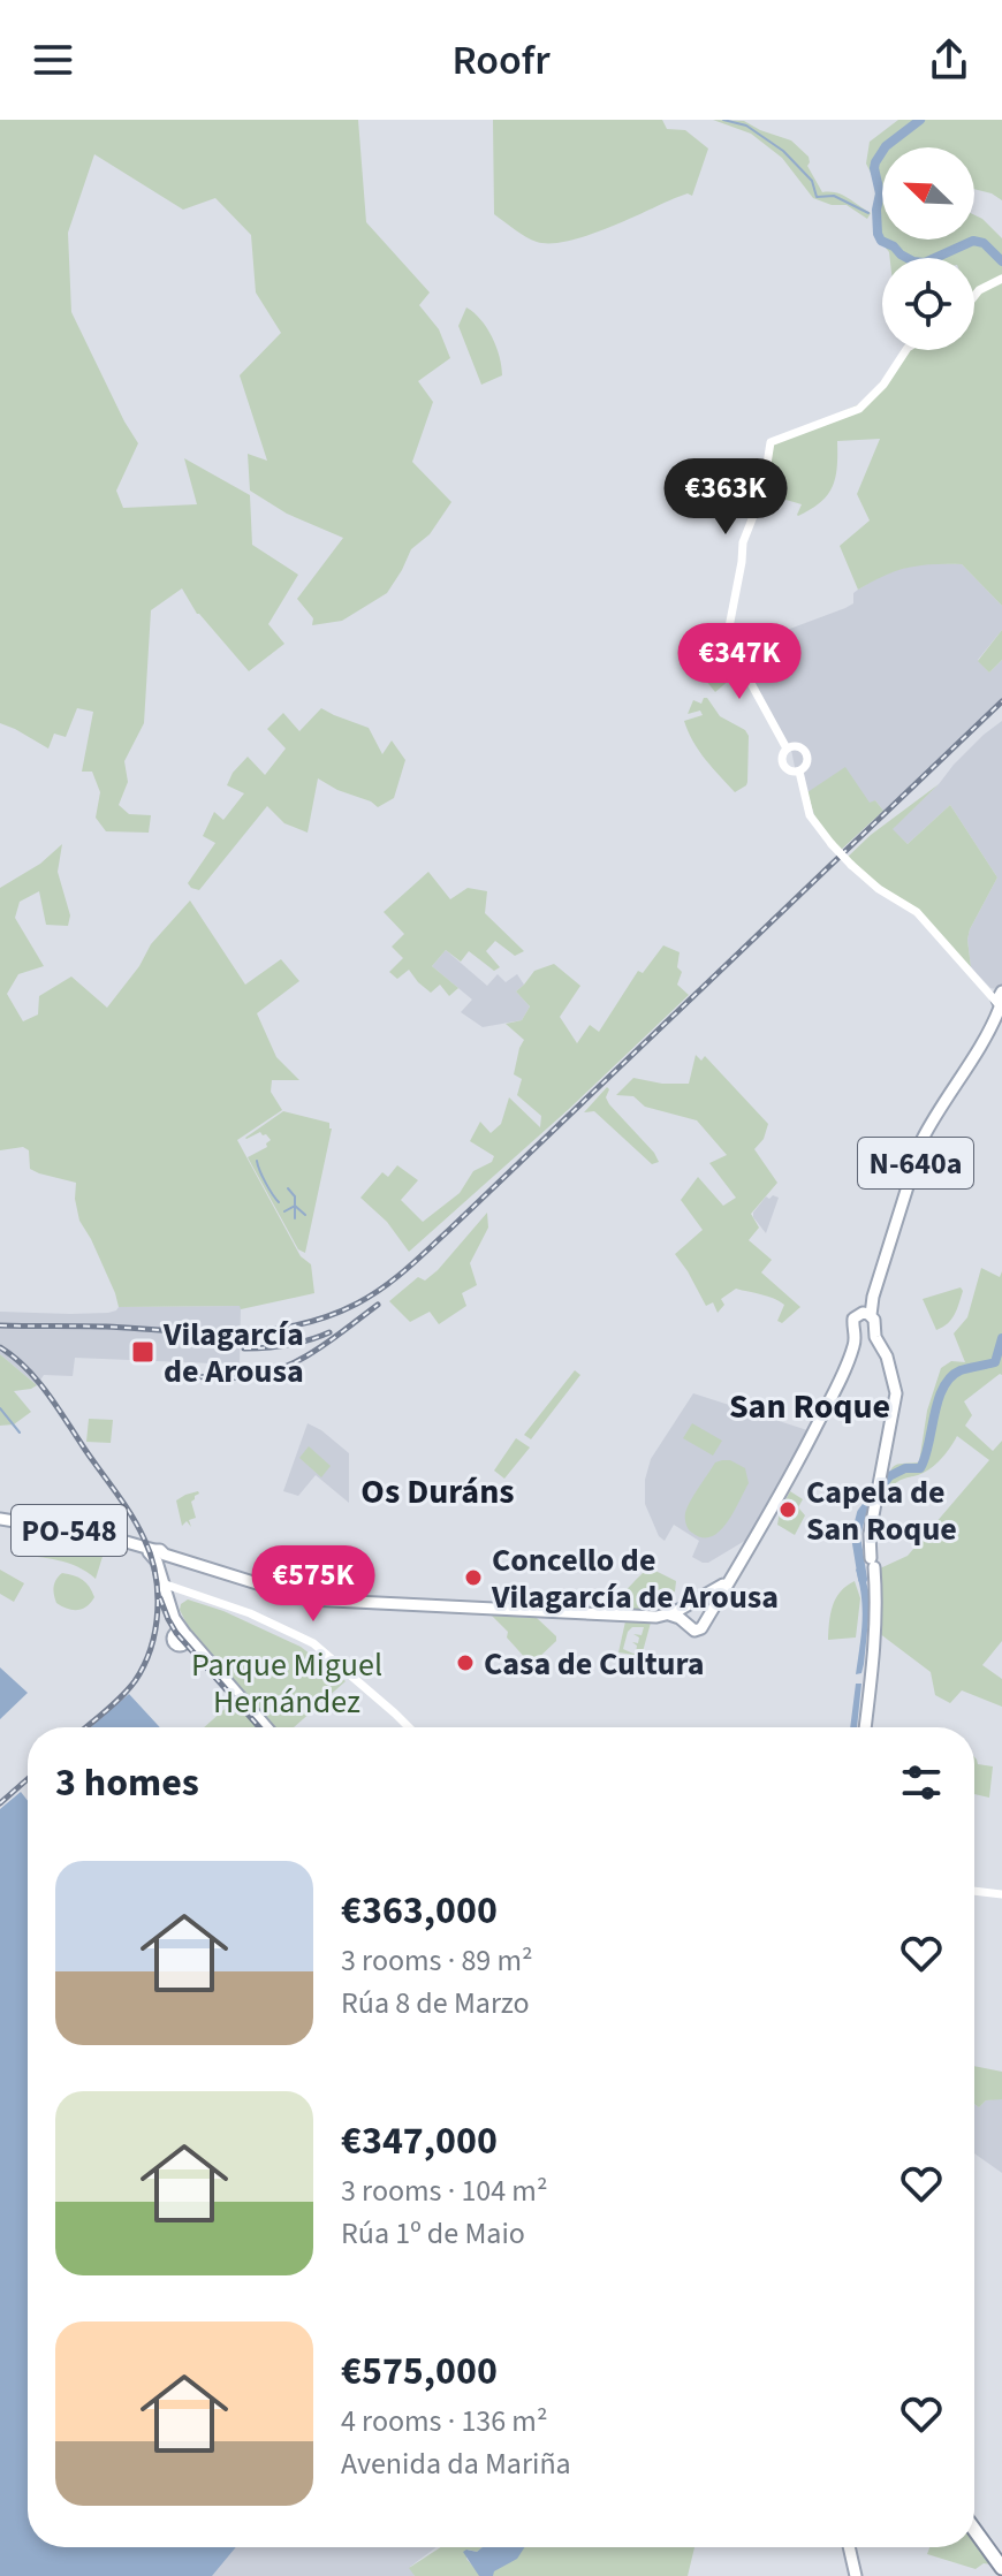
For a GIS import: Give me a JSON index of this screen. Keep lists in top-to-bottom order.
{
  "streets": {
    "main road": ["N-640a", "PO-548"]
  },
  "crossings": [
    ["N-640a", "PO-548"]
  ],
  "districts": ["San Roque", "Os Duráns"],
  "parks": ["Parque Miguel Hernández"],
  "places": {
    "transit": ["Vilagarcía de Arousa"],
    "other": ["Capela de San Roque", "Concello de Vilagarcía de Arousa", "Casa de Cultura"]
  },
  "north": "top left",
  "page": {
    "header": "Roofr",
    "price": ["€363K", "€347K", "€575K"],
    "heading": "3 homes",
    "list": [
      {
        "name": "€363,000",
        "note": "3 rooms · 89 m² · Rúa 8 de Marzo"
      },
      {
        "name": "€347,000",
        "note": "3 rooms · 104 m² · Rúa 1º de Maio"
      },
      {
        "name": "€575,000",
        "note": "4 rooms · 136 m² · Avenida da Mariña"
      }
    ]
  }
}
